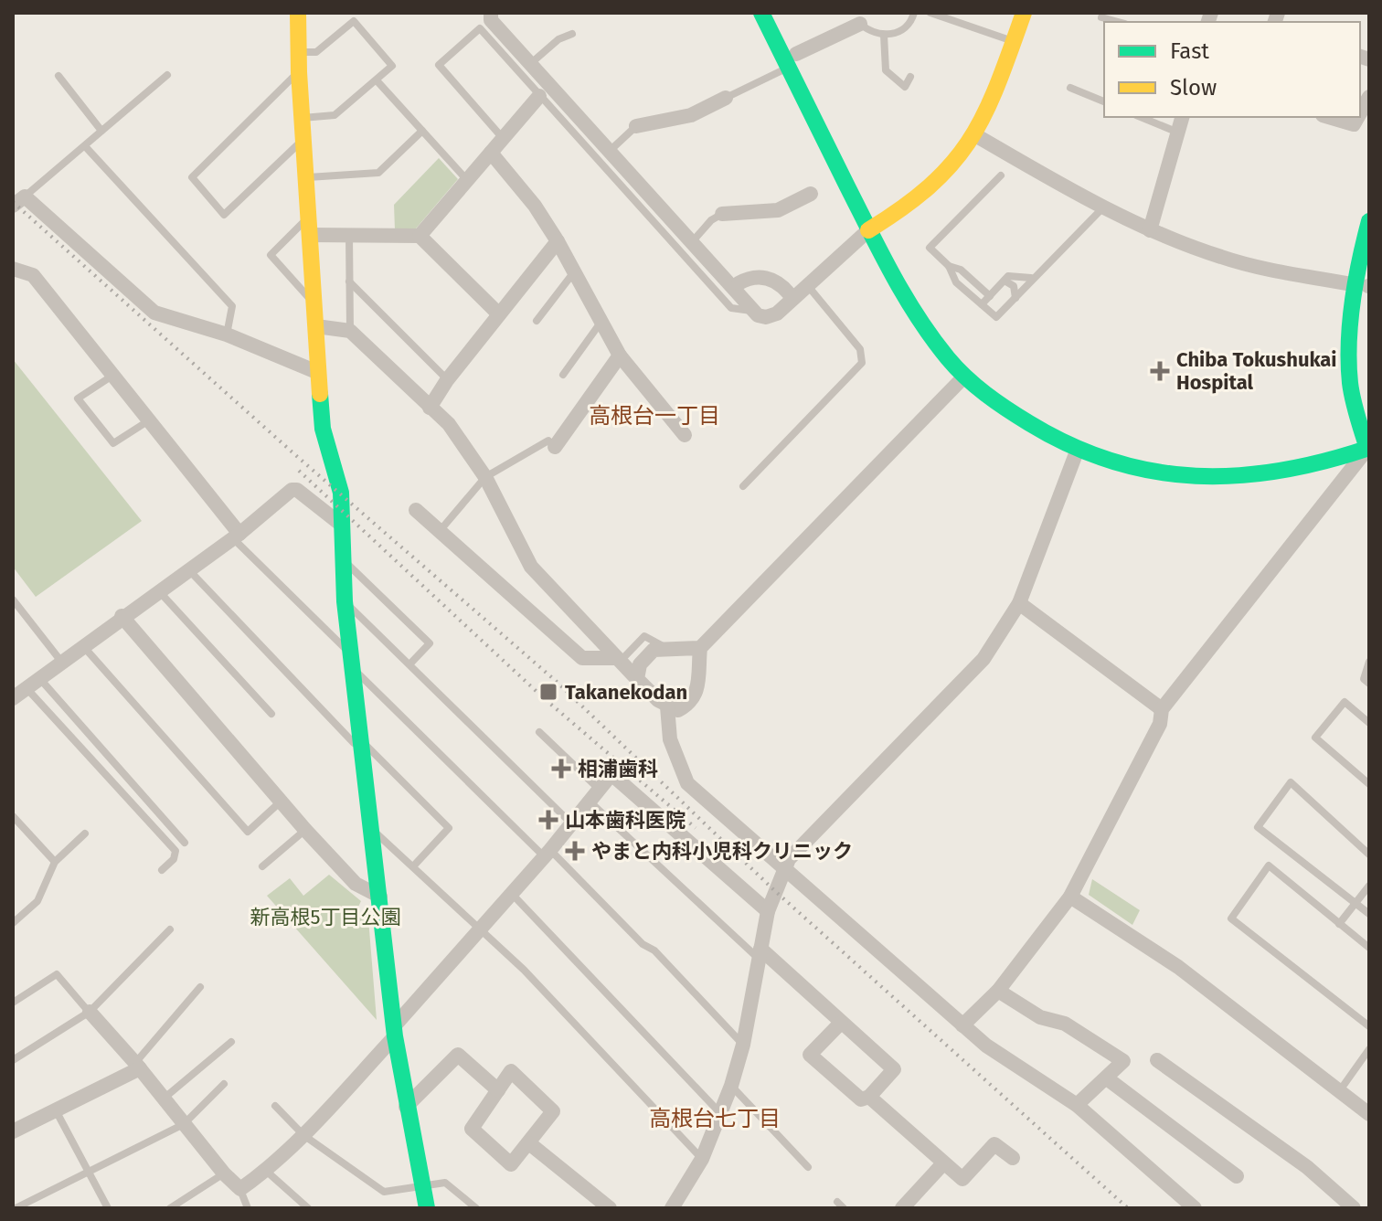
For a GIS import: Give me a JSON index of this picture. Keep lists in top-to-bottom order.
{
  "districts": ["高根台一丁目", "高根台七丁目"],
  "parks": ["新高根5丁目公園"],
  "places": {
    "health": [
      "Chiba Tokushukai Hospital",
      "相浦歯科",
      "山本歯科医院",
      "やまと内科小児科クリニック"
    ],
    "transit": ["Takanekodan"]
  },
  "legend": ["Fast", "Slow"]
}
